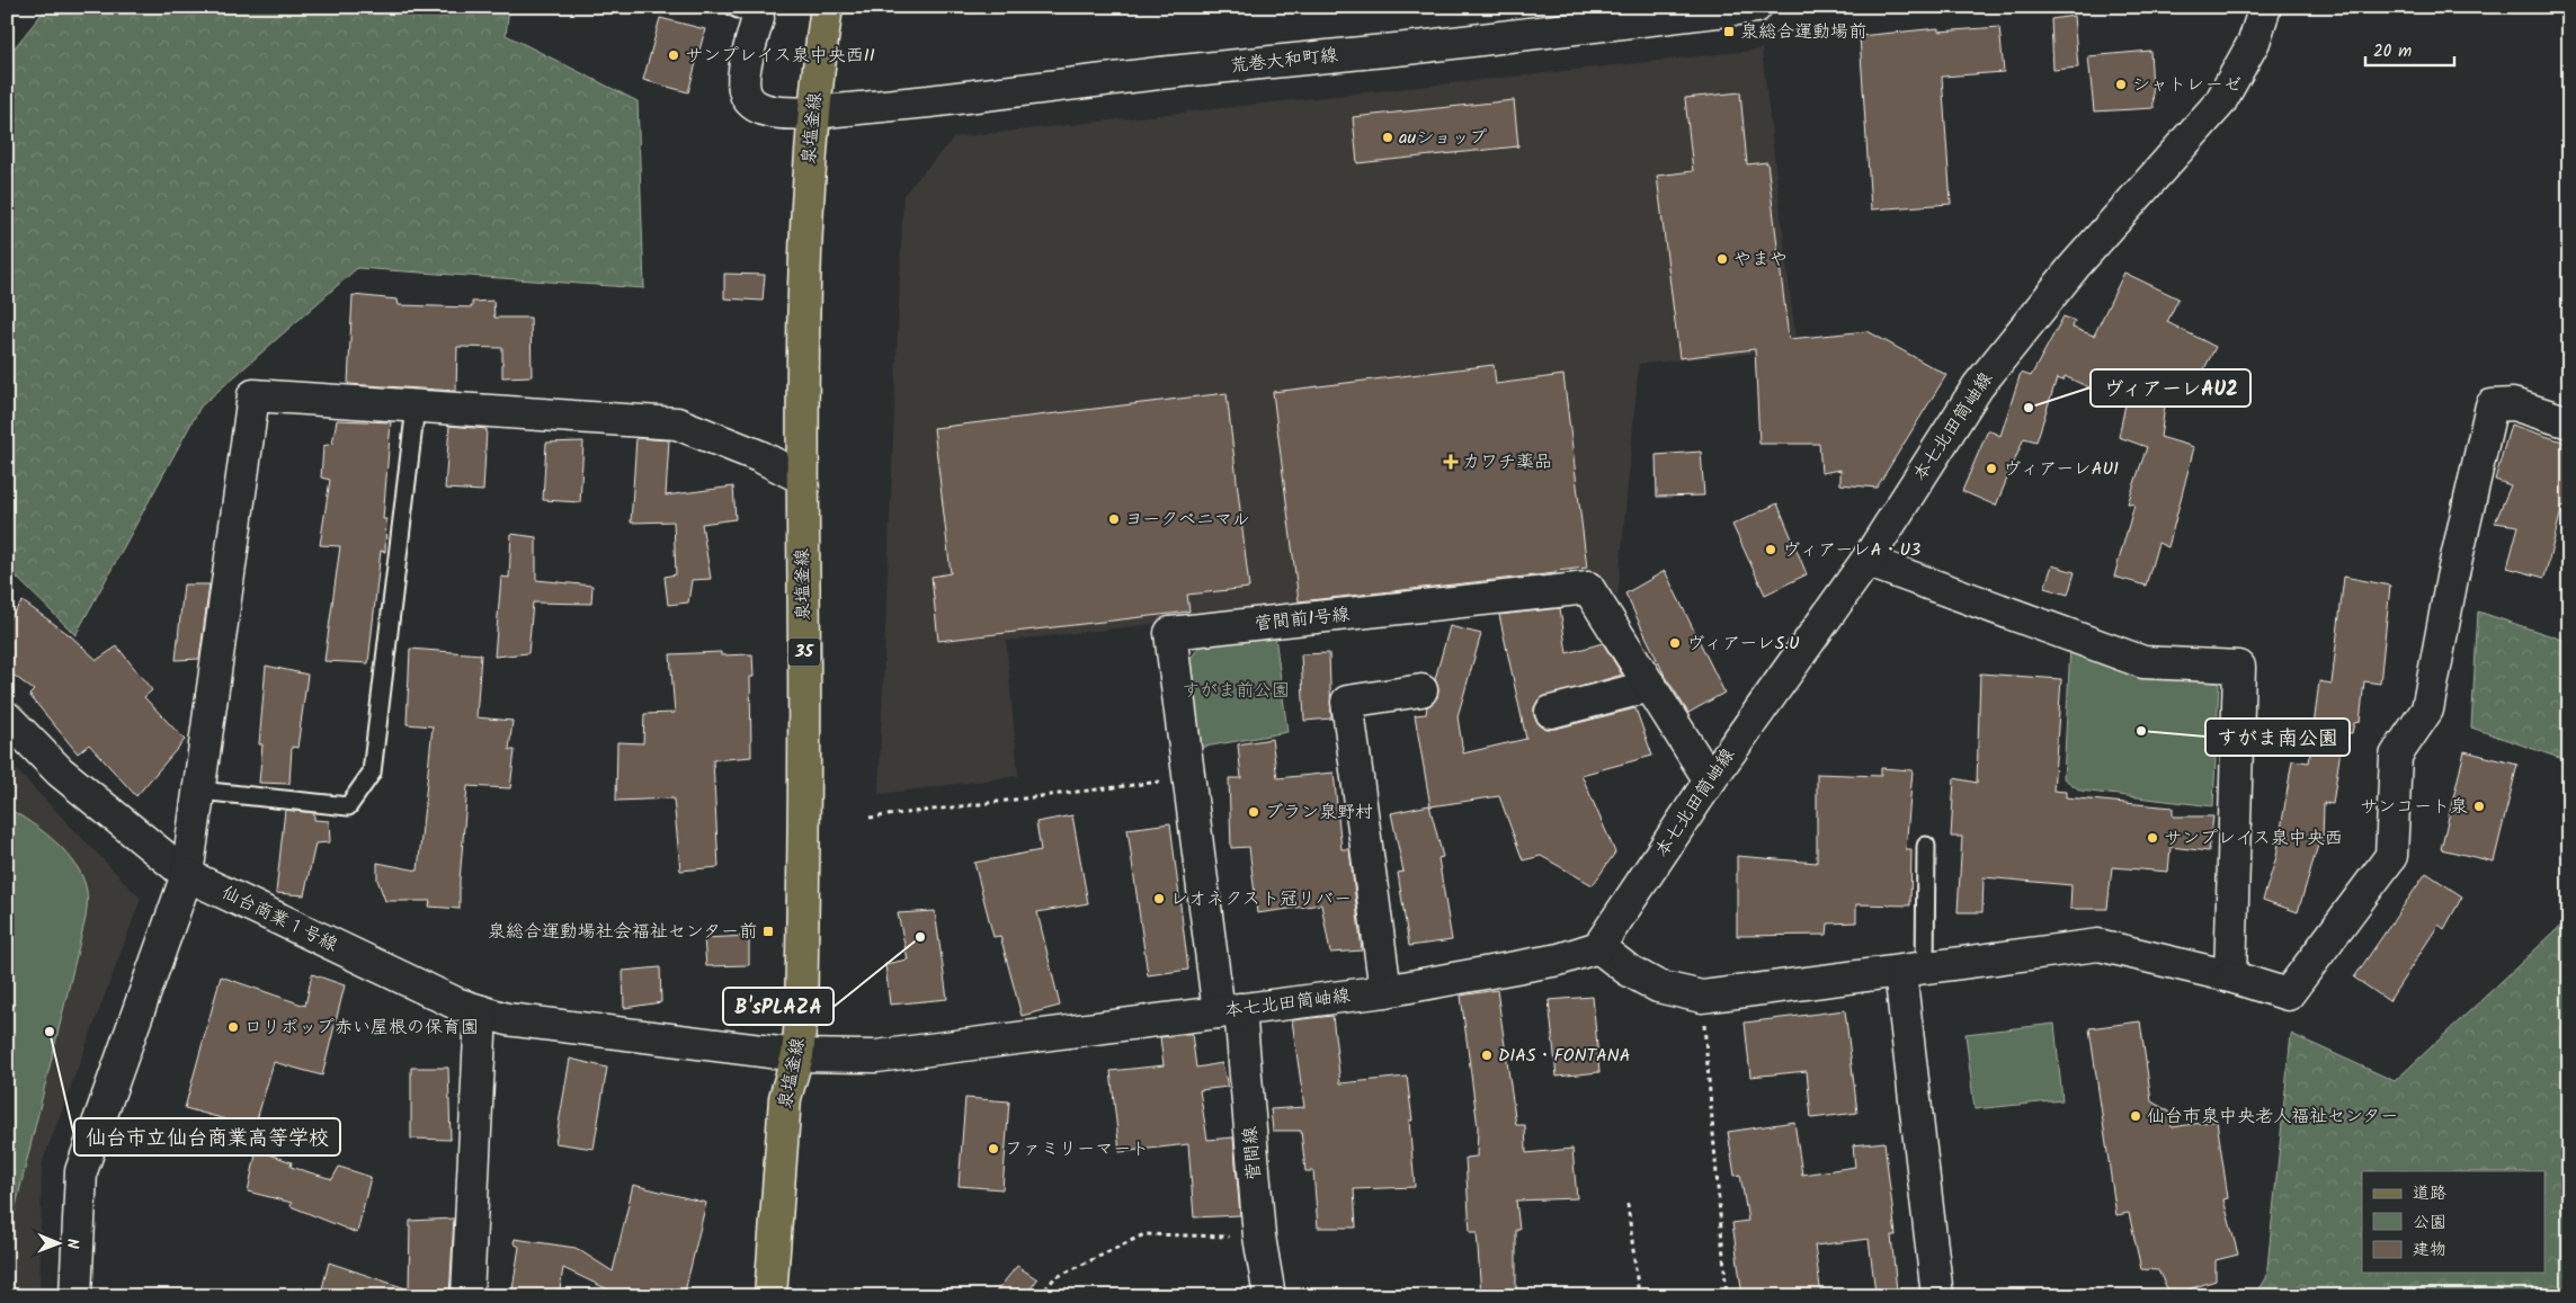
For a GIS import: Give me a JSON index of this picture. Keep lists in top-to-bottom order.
{
  "streets": {
    "main road": ["泉塩釜線", "35"],
    "street": [
      "荒巻大和町線",
      "本七北田筒岫線",
      "菅間前1号線",
      "仙台商業１号線",
      "菅間線"
    ]
  },
  "crossings": [
    ["荒巻大和町線", "泉塩釜線"],
    ["泉塩釜線", "本七北田筒岫線"],
    ["泉塩釜線", "仙台商業１号線"],
    ["本七北田筒岫線", "菅間前1号線"],
    ["本七北田筒岫線", "仙台商業１号線"],
    ["本七北田筒岫線", "菅間線"],
    ["菅間前1号線", "菅間線"]
  ],
  "parks": ["すがま前公園"],
  "places": {
    "transit": ["泉総合運動場前", "泉総合運動場社会福祉センター前"],
    "other": [
      "サンプレイス泉中央西II",
      "シャトレーゼ",
      "auショップ",
      "やまや",
      "ヴィアーレAU2",
      "ヴィアーレAU1",
      "ヨークベニマル",
      "ヴィアーレA・U3",
      "ヴィアーレS.U",
      "すがま南公園",
      "サンコート泉",
      "ブラン泉野村",
      "サンプレイス泉中央西",
      "レオネクスト冠リバー",
      "B'sPLAZA",
      "ロリポップ赤い屋根の保育園",
      "仙台市立仙台商業高等学校",
      "DIAS・FONTANA",
      "仙台市泉中央老人福祉センター",
      "ファミリーマート"
    ],
    "health": ["カワチ薬品"]
  },
  "legend": ["道路", "公園", "建物"],
  "scale_bar": "20 m",
  "north": "right"
}
